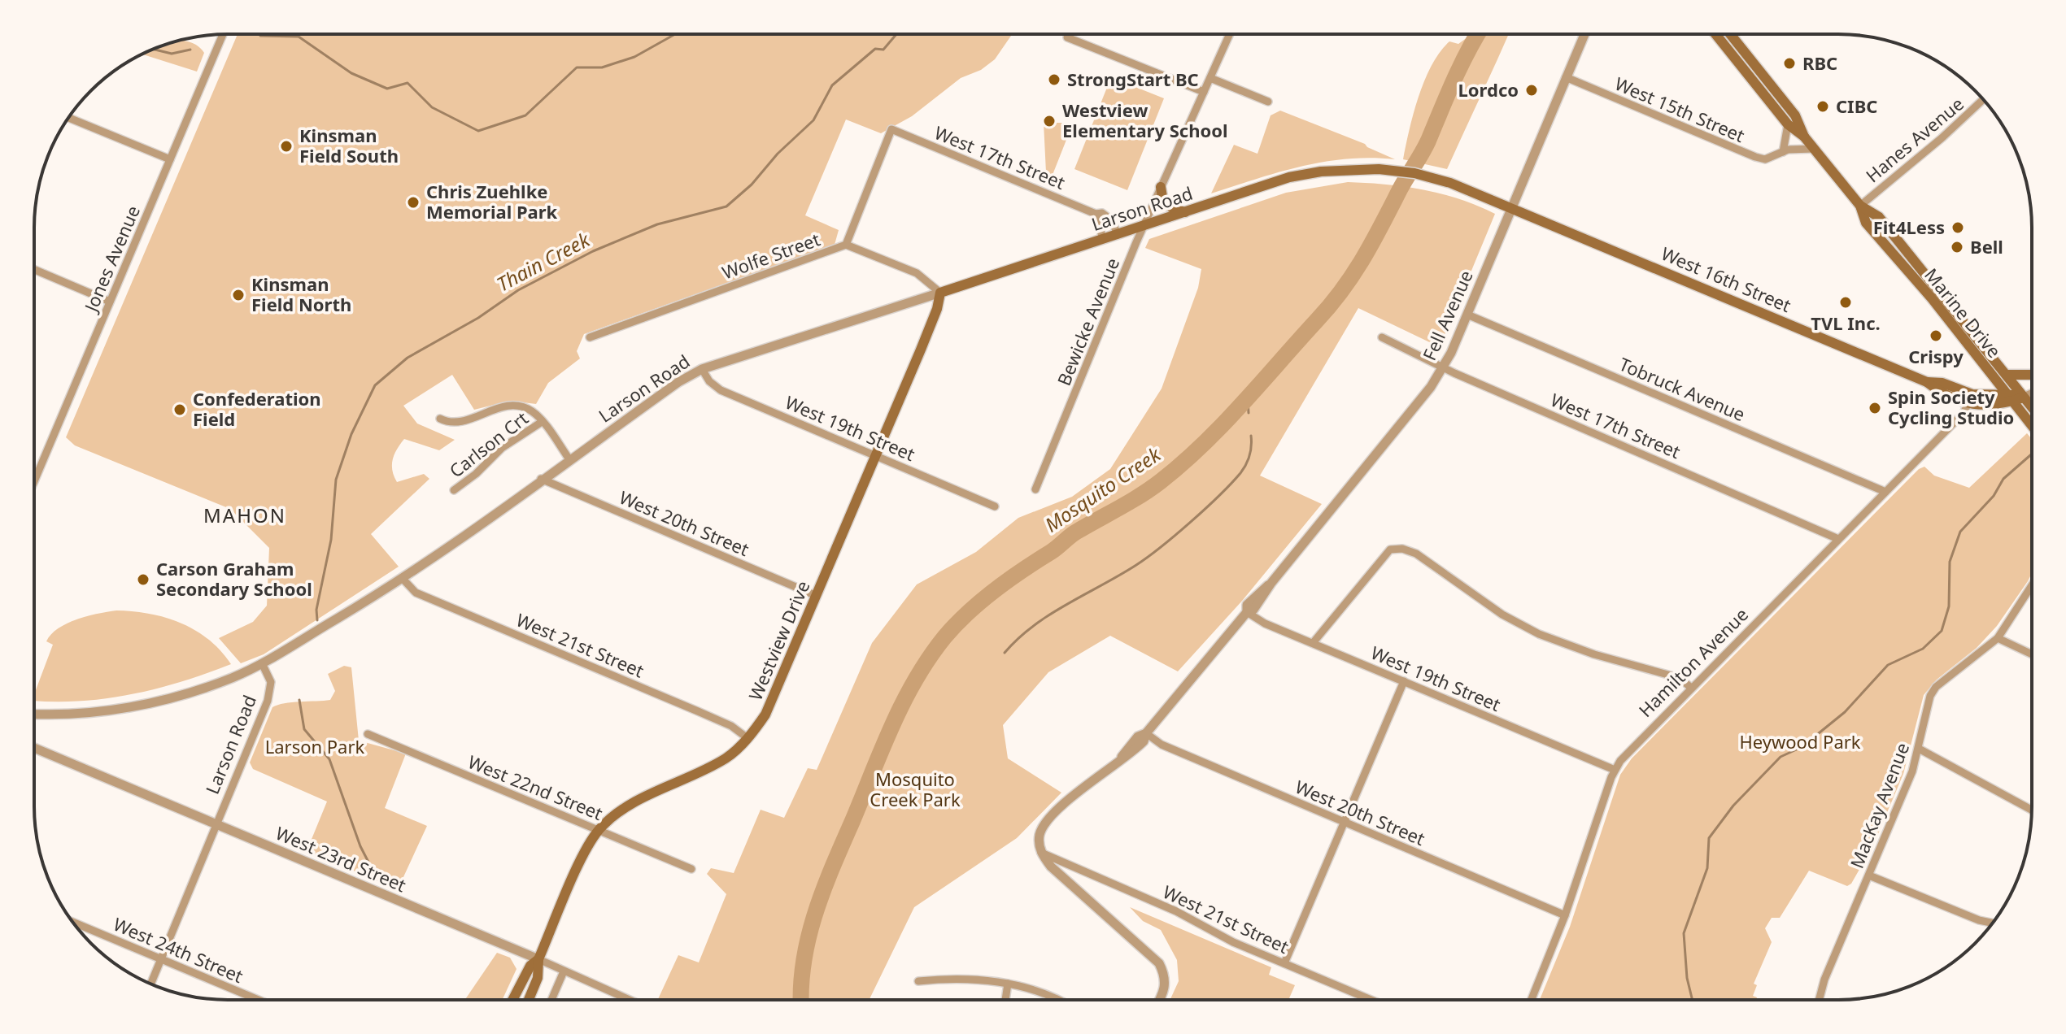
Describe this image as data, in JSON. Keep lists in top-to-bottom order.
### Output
{
  "streets": {
    "main road": [
      "Larson Road",
      "West 16th Street",
      "Marine Drive",
      "Westview Drive"
    ],
    "street": [
      "West 15th Street",
      "Hanes Avenue",
      "West 17th Street",
      "Wolfe Street",
      "Jones Avenue",
      "Fell Avenue",
      "Bewicke Avenue",
      "Tobruck Avenue",
      "West 19th Street",
      "Carlson Crt",
      "West 20th Street",
      "West 21st Street",
      "Hamilton Avenue",
      "West 22nd Street",
      "MacKay Avenue",
      "West 23rd Street",
      "West 24th Street"
    ]
  },
  "crossings": [
    ["West 15th Street", "Marine Drive"],
    ["West 15th Street", "Fell Avenue"],
    ["Hanes Avenue", "Marine Drive"],
    ["West 17th Street", "Larson Road"],
    ["West 17th Street", "Wolfe Street"],
    ["West 17th Street", "Fell Avenue"],
    ["West 17th Street", "Hamilton Avenue"],
    ["Larson Road", "West 16th Street"],
    ["Larson Road", "Fell Avenue"],
    ["Larson Road", "Bewicke Avenue"],
    ["Larson Road", "West 19th Street"],
    ["Larson Road", "West 20th Street"],
    ["Larson Road", "Westview Drive"],
    ["Larson Road", "West 21st Street"],
    ["Larson Road", "West 23rd Street"],
    ["Larson Road", "West 24th Street"],
    ["West 16th Street", "Marine Drive"],
    ["West 16th Street", "Fell Avenue"],
    ["West 16th Street", "Hamilton Avenue"],
    ["Fell Avenue", "Tobruck Avenue"],
    ["Fell Avenue", "West 19th Street"],
    ["Fell Avenue", "West 20th Street"],
    ["Fell Avenue", "West 21st Street"],
    ["Tobruck Avenue", "Hamilton Avenue"],
    ["West 19th Street", "Westview Drive"],
    ["West 19th Street", "Hamilton Avenue"],
    ["West 20th Street", "Westview Drive"],
    ["West 20th Street", "Hamilton Avenue"],
    ["Westview Drive", "West 21st Street"],
    ["Westview Drive", "West 22nd Street"],
    ["Westview Drive", "West 23rd Street"]
  ],
  "districts": ["MAHON"],
  "water": ["Thain Creek", "Mosquito Creek"],
  "parks": ["Heywood Park", "Larson Park", "Mosquito Creek Park"],
  "places": [
    "RBC",
    "StrongStart BC",
    "Lordco",
    "CIBC",
    "Westview Elementary School",
    "Kinsman Field South",
    "Chris Zuehlke Memorial Park",
    "Fit4Less",
    "Bell",
    "Kinsman Field North",
    "TVL Inc.",
    "Crispy",
    "Spin Society Cycling Studio",
    "Confederation Field",
    "Carson Graham Secondary School"
  ]
}
